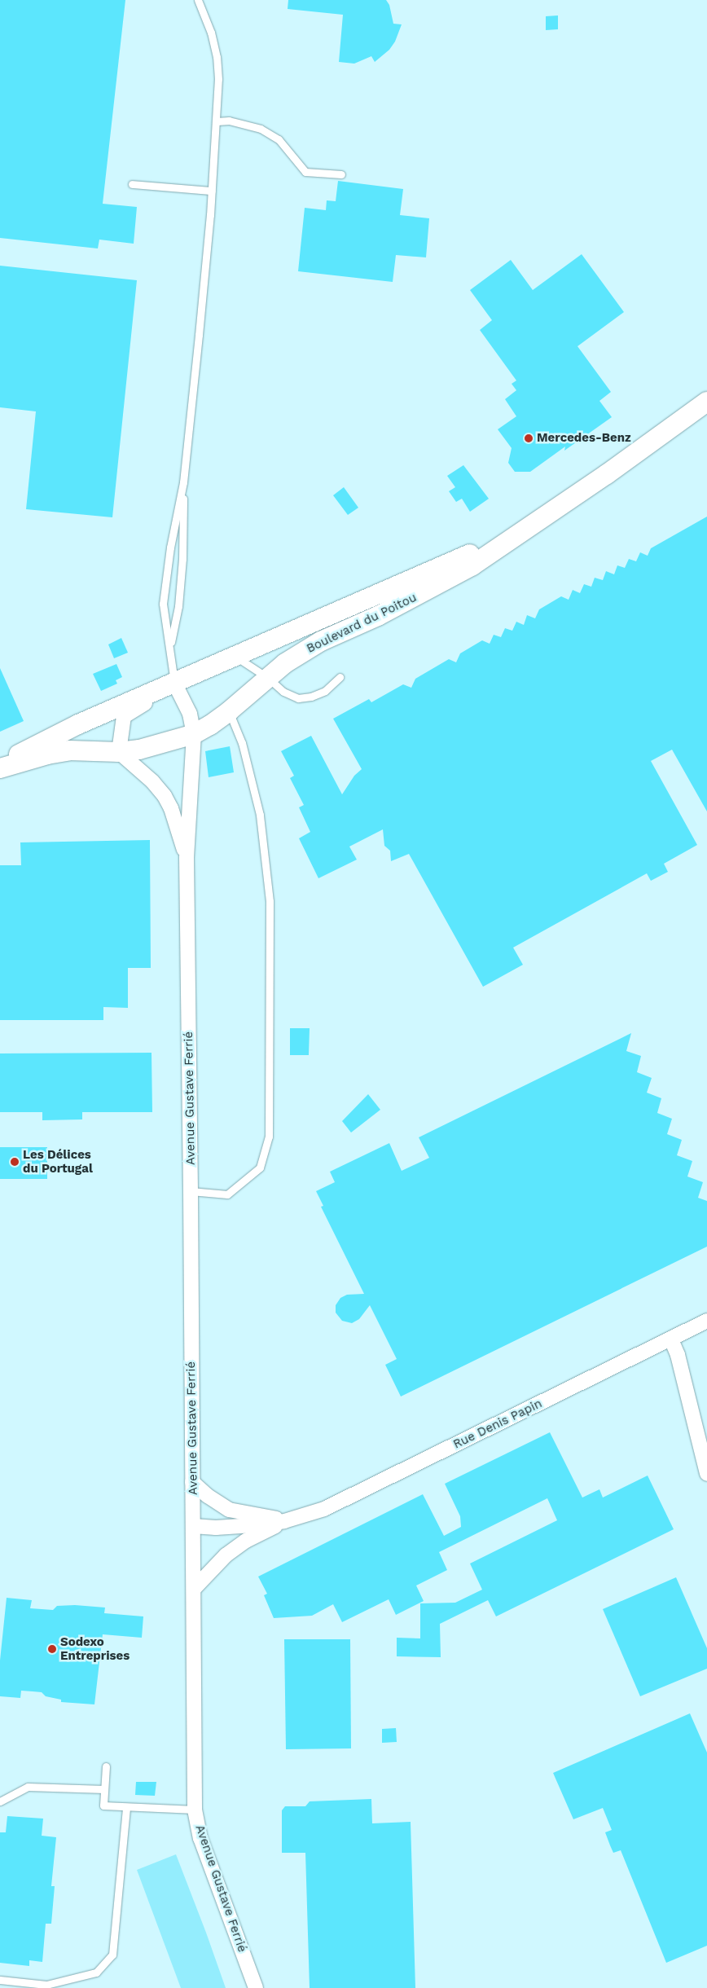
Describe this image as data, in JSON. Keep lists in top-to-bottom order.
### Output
{
  "streets": {
    "main road": ["Boulevard du Poitou"],
    "street": ["Avenue Gustave Ferrié", "Rue Denis Papin"]
  },
  "crossings": [
    ["Boulevard du Poitou", "Avenue Gustave Ferrié"],
    ["Avenue Gustave Ferrié", "Rue Denis Papin"]
  ],
  "places": ["Mercedes-Benz", "Les Délices du Portugal", "Sodexo Entreprises"]
}
